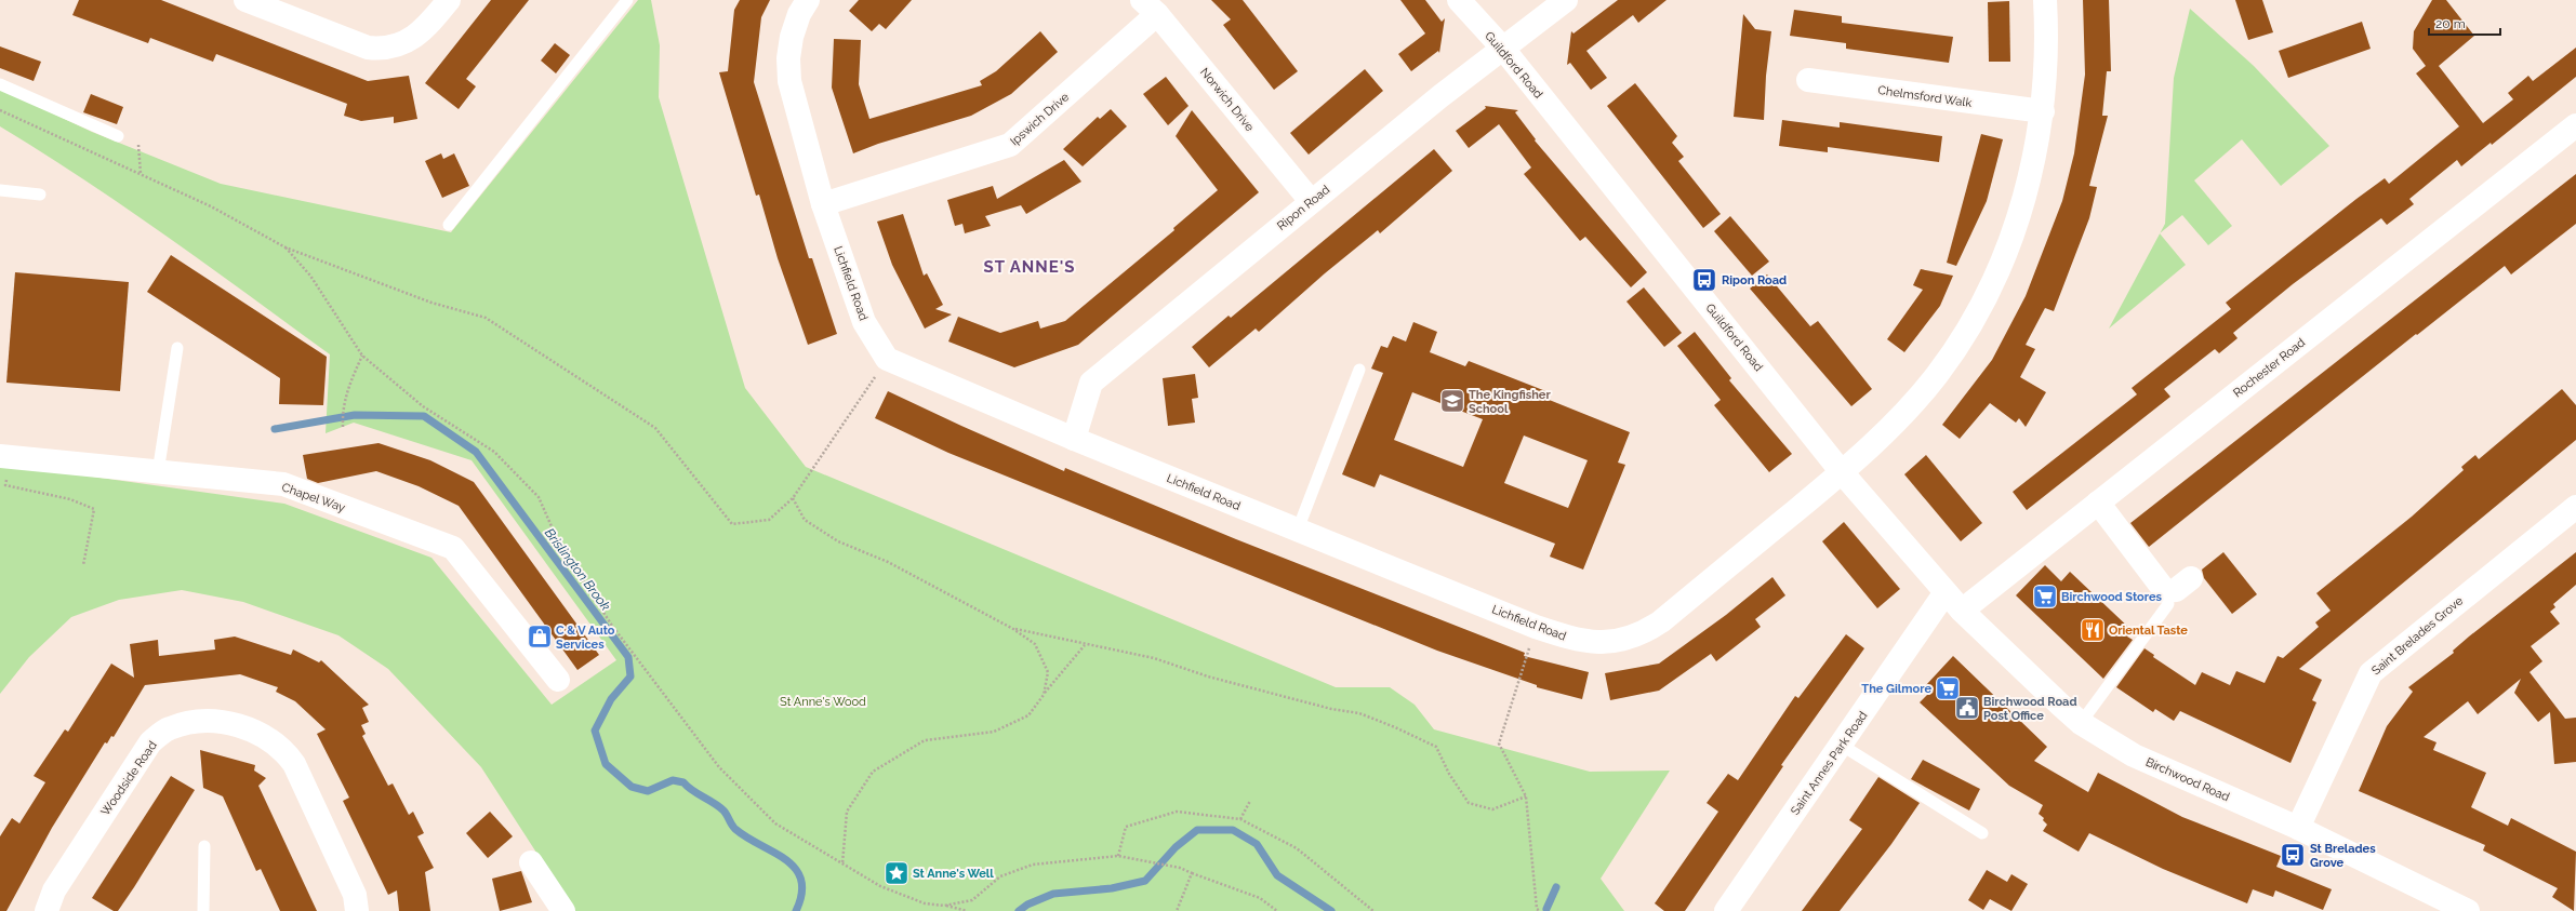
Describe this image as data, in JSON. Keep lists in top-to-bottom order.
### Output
{
  "streets": {
    "street": [
      "Guildford Road",
      "Chelmsford Walk",
      "Norwich Drive",
      "Ipswich Drive",
      "Ripon Road",
      "Lichfield Road",
      "Rochester Road",
      "Chapel Way",
      "Saint Brelades Grove",
      "Saint Annes Park Road",
      "Woodside Road",
      "Birchwood Road"
    ]
  },
  "crossings": [
    ["Guildford Road", "Ripon Road"],
    ["Guildford Road", "Lichfield Road"],
    ["Guildford Road", "Saint Annes Park Road"],
    ["Guildford Road", "Birchwood Road"],
    ["Chelmsford Walk", "Lichfield Road"],
    ["Norwich Drive", "Ipswich Drive"],
    ["Norwich Drive", "Ripon Road"],
    ["Ipswich Drive", "Lichfield Road"],
    ["Ripon Road", "Lichfield Road"],
    ["Rochester Road", "Birchwood Road"],
    ["Saint Brelades Grove", "Birchwood Road"],
    ["Saint Annes Park Road", "Birchwood Road"]
  ],
  "districts": ["ST ANNE'S"],
  "water": ["Brislington Brook"],
  "parks": ["St Anne's Wood"],
  "places": {
    "bus stop": ["Ripon Road", "St Brelades Grove"],
    "school or university": ["The Kingfisher School"],
    "supermarket": ["Birchwood Stores", "The Gilmore"],
    "restaurant": ["Oriental Taste"],
    "shop": ["C & V Auto Services"],
    "public building": ["Birchwood Road Post Office"],
    "place": ["St Anne's Well"]
  },
  "scale_bar": "20 m"
}
